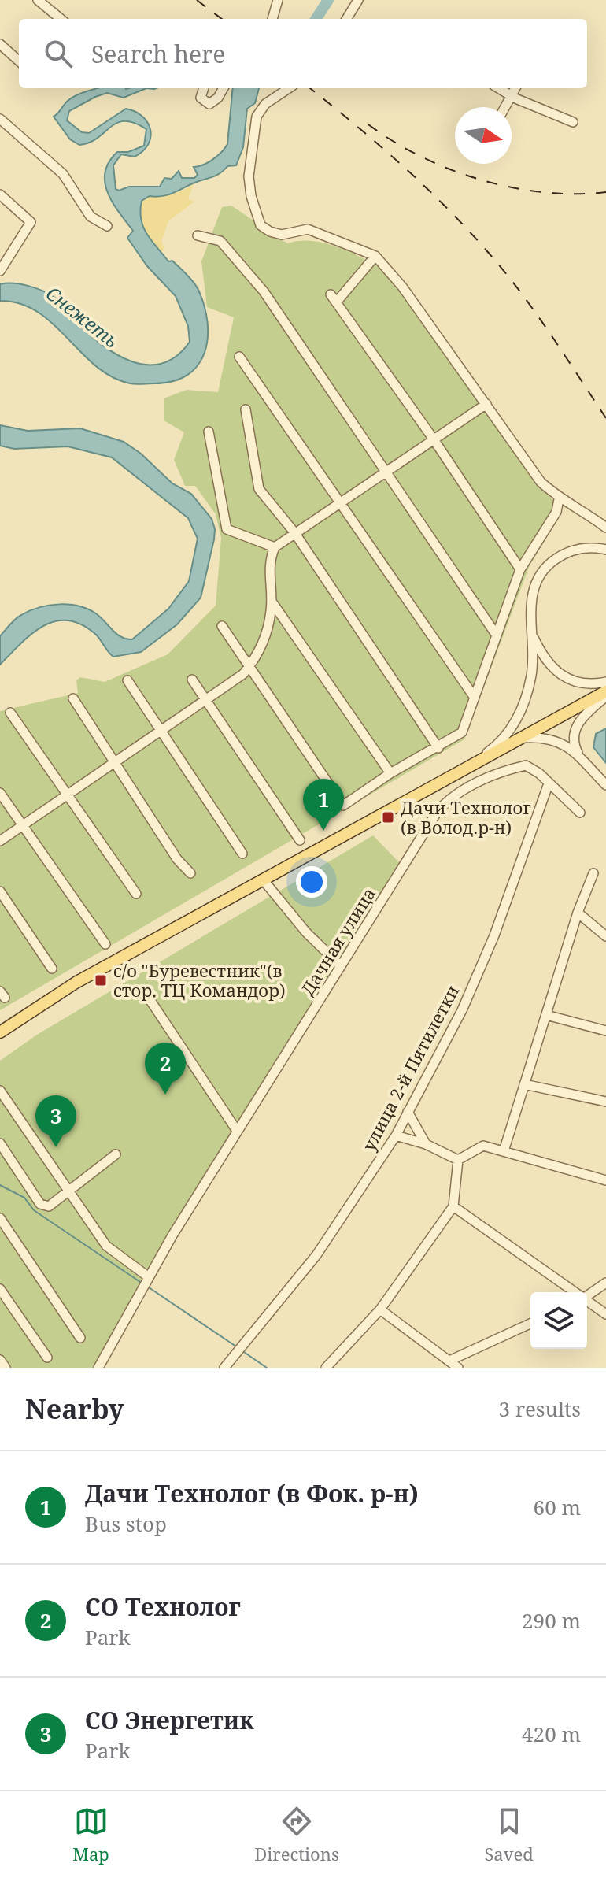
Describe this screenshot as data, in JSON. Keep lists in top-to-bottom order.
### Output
{
  "streets": {
    "street": ["Дачная улица", "улица 2-й Пятилетки"]
  },
  "crossings": [
    ["Дачная улица", "улица 2-й Пятилетки"]
  ],
  "water": ["Снежеть"],
  "places": {
    "transit": ["Дачи Технолог (в Волод.р-н)", "с/о \"Буревестник\"(в стор. ТЦ Командор)"]
  },
  "north": "right",
  "page": {
    "search": "Search here",
    "pins": ["1", "2", "3"],
    "heading": ["Nearby", "3 results"],
    "list": [
      {
        "mark": "1",
        "name": "Дачи Технолог (в Фок. р-н)",
        "note": "Bus stop",
        "value": "60 m"
      },
      {
        "mark": "2",
        "name": "СО Технолог",
        "note": "Park",
        "value": "290 m"
      },
      {
        "mark": "3",
        "name": "СО Энергетик",
        "note": "Park",
        "value": "420 m"
      }
    ],
    "nav": ["Map", "Directions", "Saved"]
  }
}
